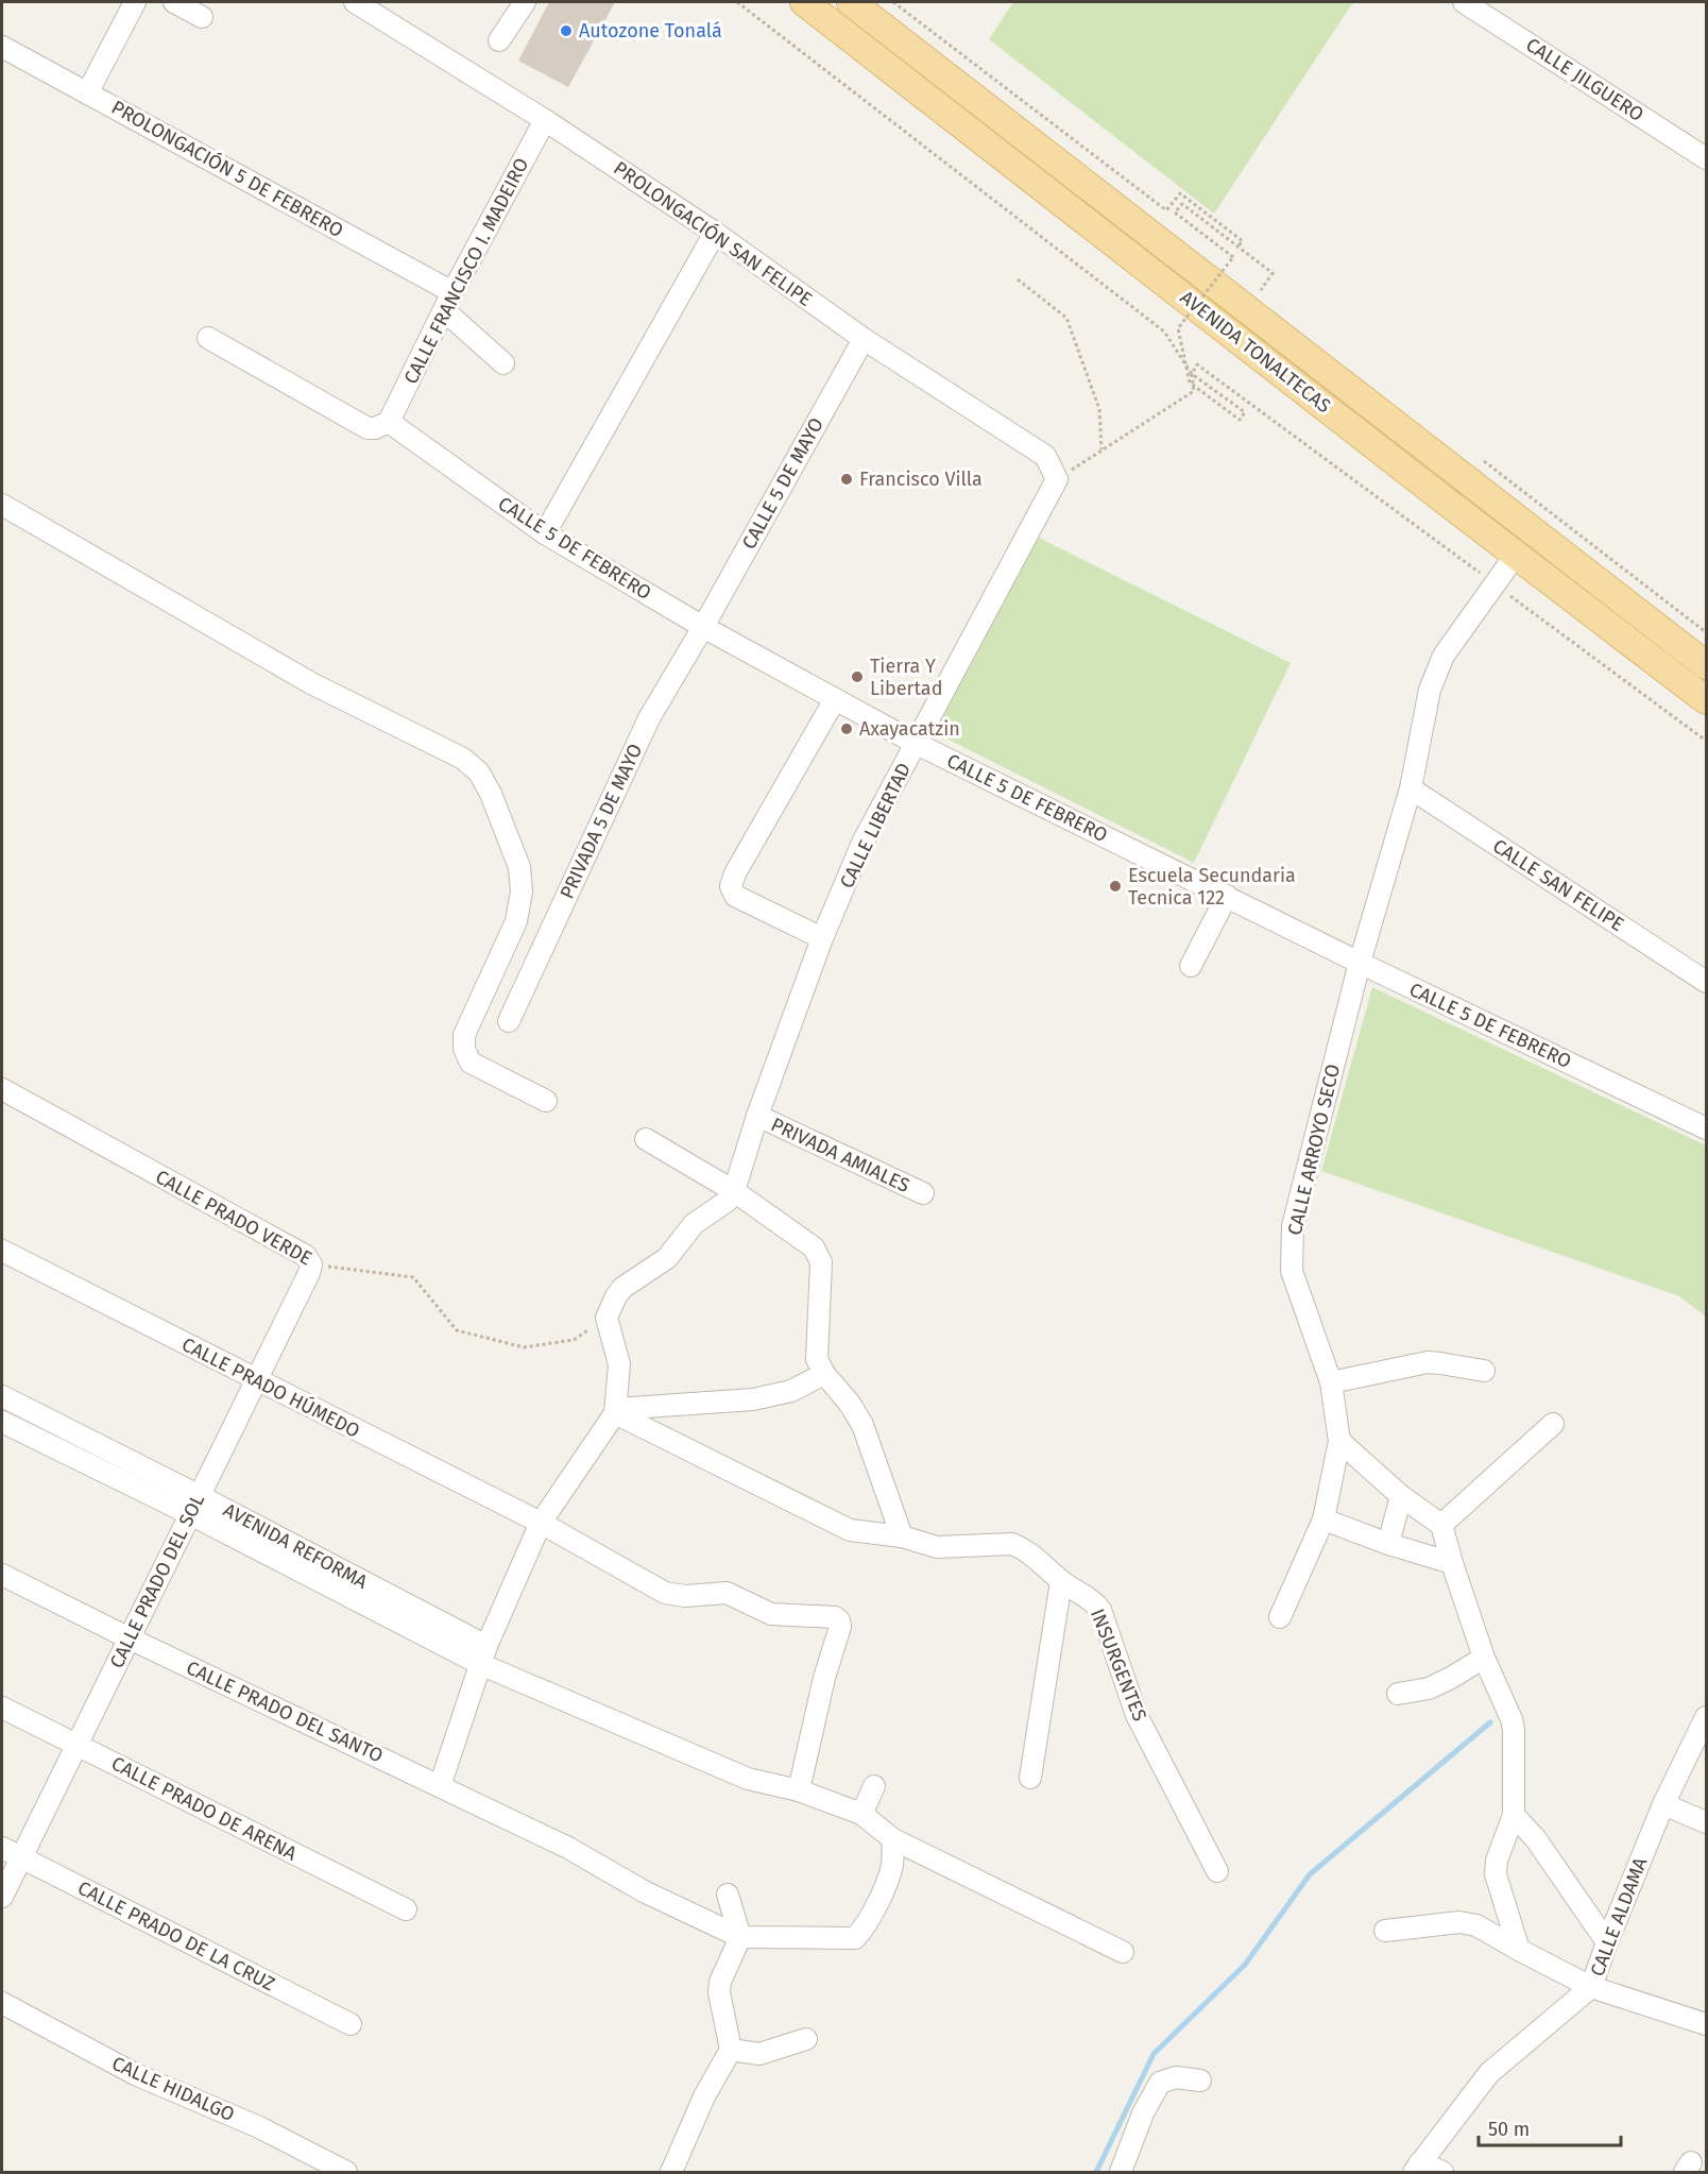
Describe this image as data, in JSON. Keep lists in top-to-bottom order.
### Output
{
  "streets": {
    "main road": ["AVENIDA TONALTECAS"],
    "street": [
      "CALLE JILGUERO",
      "PROLONGACIÓN 5 DE FEBRERO",
      "PROLONGACIÓN SAN FELIPE",
      "CALLE FRANCISCO I. MADEIRO",
      "CALLE 5 DE MAYO",
      "CALLE 5 DE FEBRERO",
      "PRIVADA 5 DE MAYO",
      "CALLE LIBERTAD",
      "CALLE SAN FELIPE",
      "CALLE ARROYO SECO",
      "PRIVADA AMIALES",
      "CALLE PRADO VERDE",
      "CALLE PRADO HÚMEDO",
      "AVENIDA REFORMA",
      "CALLE PRADO DEL SOL",
      "INSURGENTES",
      "CALLE PRADO DEL SANTO",
      "CALLE PRADO DE ARENA",
      "CALLE ALDAMA",
      "CALLE PRADO DE LA CRUZ",
      "CALLE HIDALGO"
    ]
  },
  "crossings": [
    ["PROLONGACIÓN 5 DE FEBRERO", "CALLE FRANCISCO I. MADEIRO"],
    ["PROLONGACIÓN SAN FELIPE", "CALLE FRANCISCO I. MADEIRO"],
    ["PROLONGACIÓN SAN FELIPE", "CALLE 5 DE MAYO"],
    ["PROLONGACIÓN SAN FELIPE", "CALLE LIBERTAD"],
    ["CALLE FRANCISCO I. MADEIRO", "CALLE 5 DE FEBRERO"],
    ["AVENIDA TONALTECAS", "CALLE ARROYO SECO"],
    ["CALLE 5 DE MAYO", "CALLE 5 DE FEBRERO"],
    ["CALLE 5 DE MAYO", "PRIVADA 5 DE MAYO"],
    ["CALLE 5 DE FEBRERO", "PRIVADA 5 DE MAYO"],
    ["CALLE 5 DE FEBRERO", "CALLE LIBERTAD"],
    ["CALLE 5 DE FEBRERO", "CALLE ARROYO SECO"],
    ["CALLE LIBERTAD", "PRIVADA AMIALES"],
    ["CALLE SAN FELIPE", "CALLE ARROYO SECO"],
    ["CALLE PRADO VERDE", "CALLE PRADO DEL SOL"],
    ["CALLE PRADO HÚMEDO", "AVENIDA REFORMA"],
    ["CALLE PRADO HÚMEDO", "CALLE PRADO DEL SOL"],
    ["AVENIDA REFORMA", "CALLE PRADO DEL SOL"],
    ["CALLE PRADO DEL SOL", "CALLE PRADO DEL SANTO"],
    ["CALLE PRADO DEL SOL", "CALLE PRADO DE ARENA"],
    ["CALLE PRADO DEL SOL", "CALLE PRADO DE LA CRUZ"]
  ],
  "places": [
    "Autozone Tonalá",
    "Francisco Villa",
    "Tierra Y Libertad",
    "Axayacatzin",
    "Escuela Secundaria Tecnica 122"
  ],
  "scale_bar": "50 m"
}
